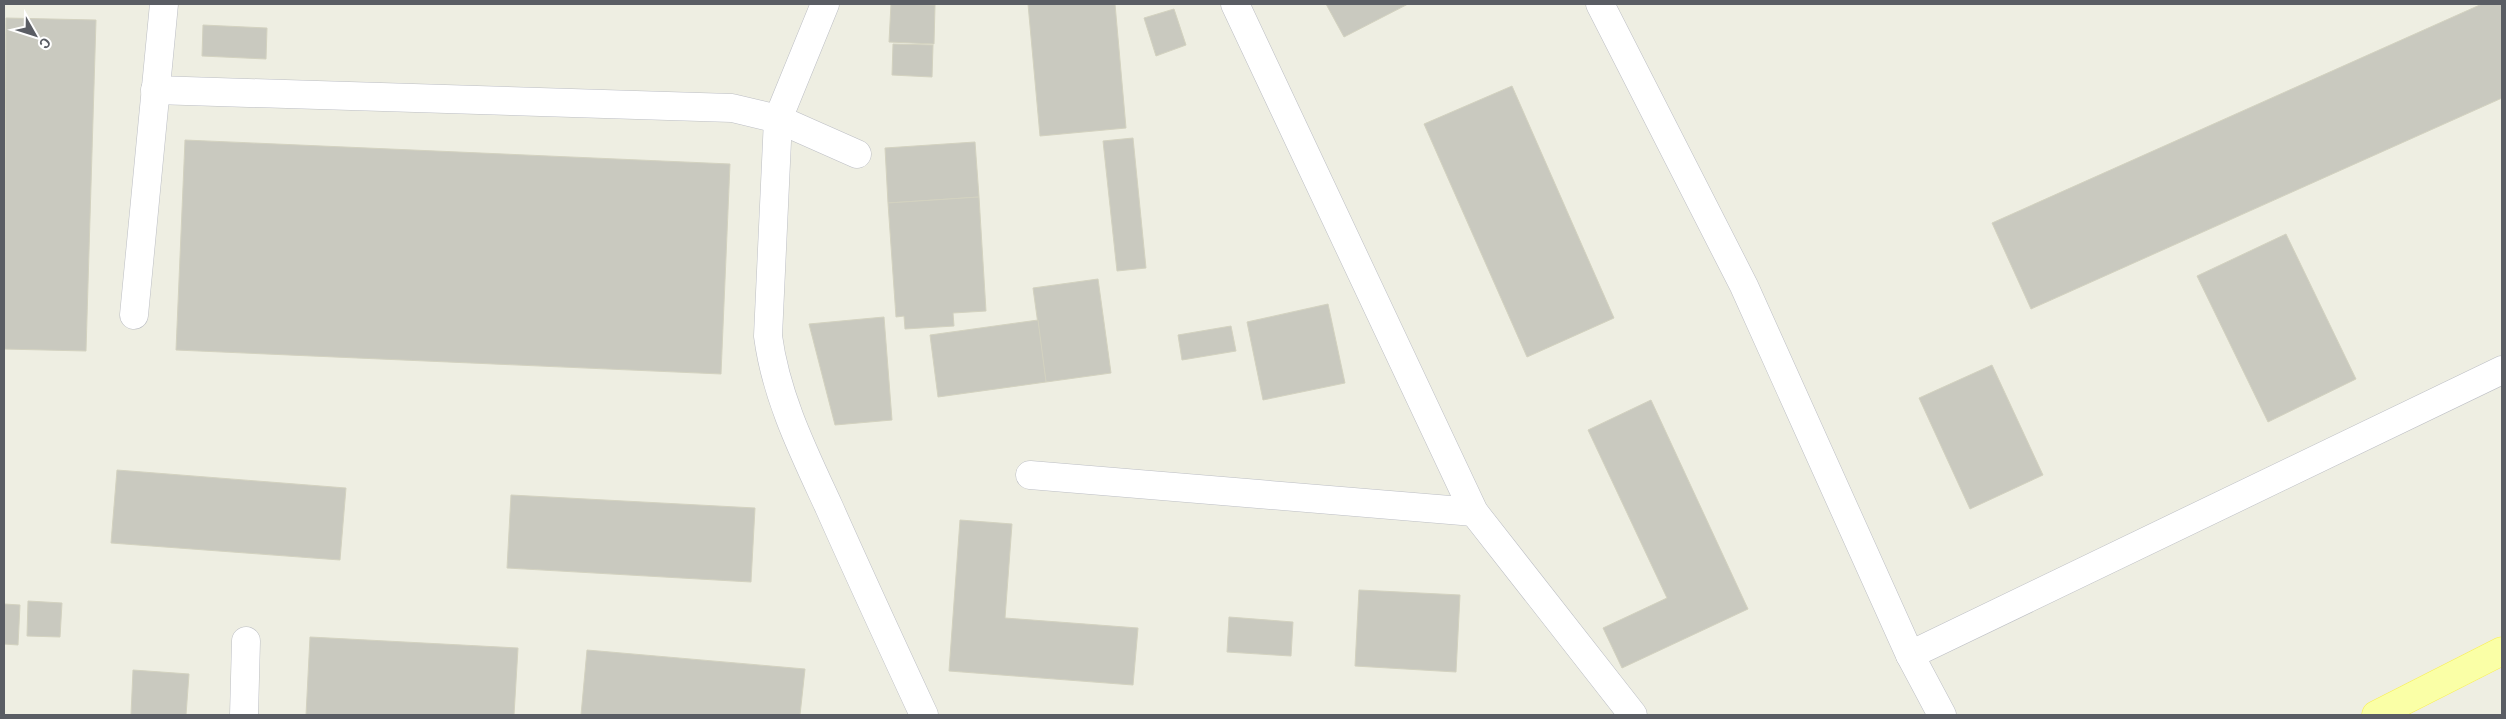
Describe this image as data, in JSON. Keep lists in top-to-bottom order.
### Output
{
  "north": "bottom right"
}
